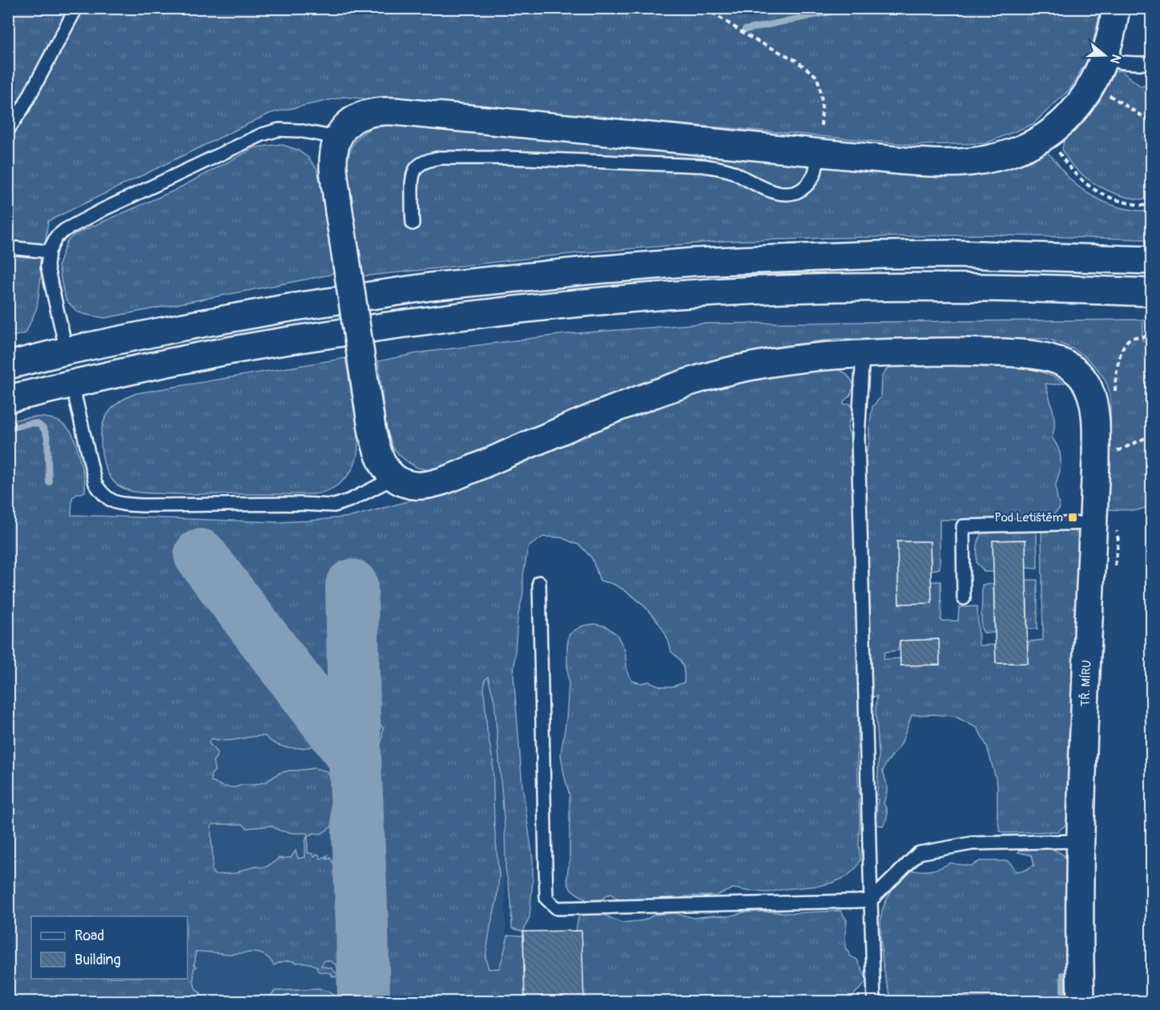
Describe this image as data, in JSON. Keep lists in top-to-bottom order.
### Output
{
  "streets": {
    "main road": ["TŘ. MÍRU"]
  },
  "places": {
    "transit": ["Pod Letištěm"]
  },
  "legend": ["Road", "Building"],
  "north": "right"
}
